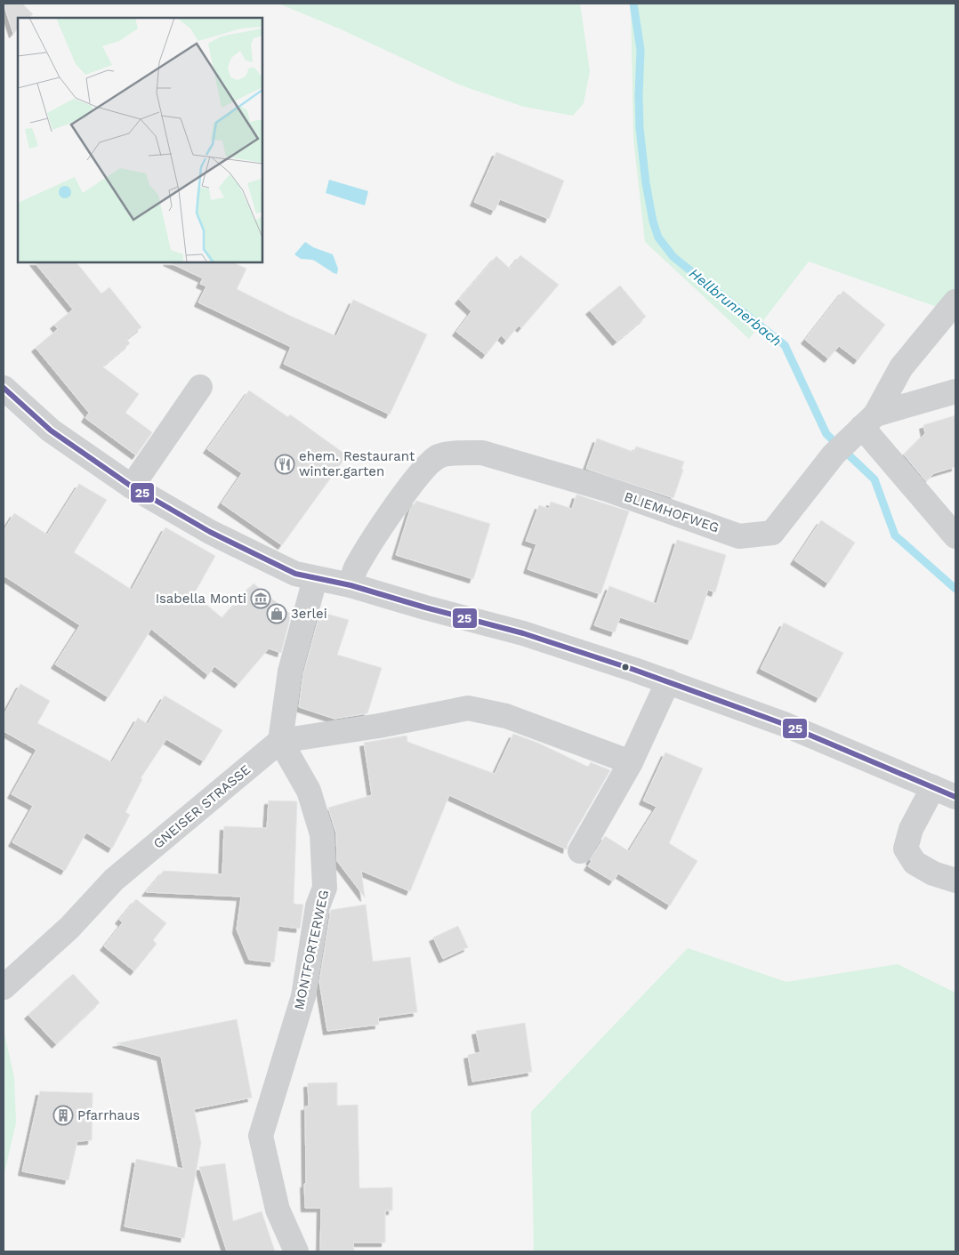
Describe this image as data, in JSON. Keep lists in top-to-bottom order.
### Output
{
  "streets": {
    "street": ["BLIEMHOFWEG", "GNEISER STRASSE", "MONTFORTERWEG"]
  },
  "crossings": [
    ["GNEISER STRASSE", "MONTFORTERWEG"]
  ],
  "water": ["Hellbrunnerbach"],
  "places": {
    "restaurant": ["ehem. Restaurant winter.garten"],
    "museum": ["Isabella Monti"],
    "shop": ["3erlei"],
    "building": ["Pfarrhaus"]
  },
  "lines": ["transit line 25"]
}
